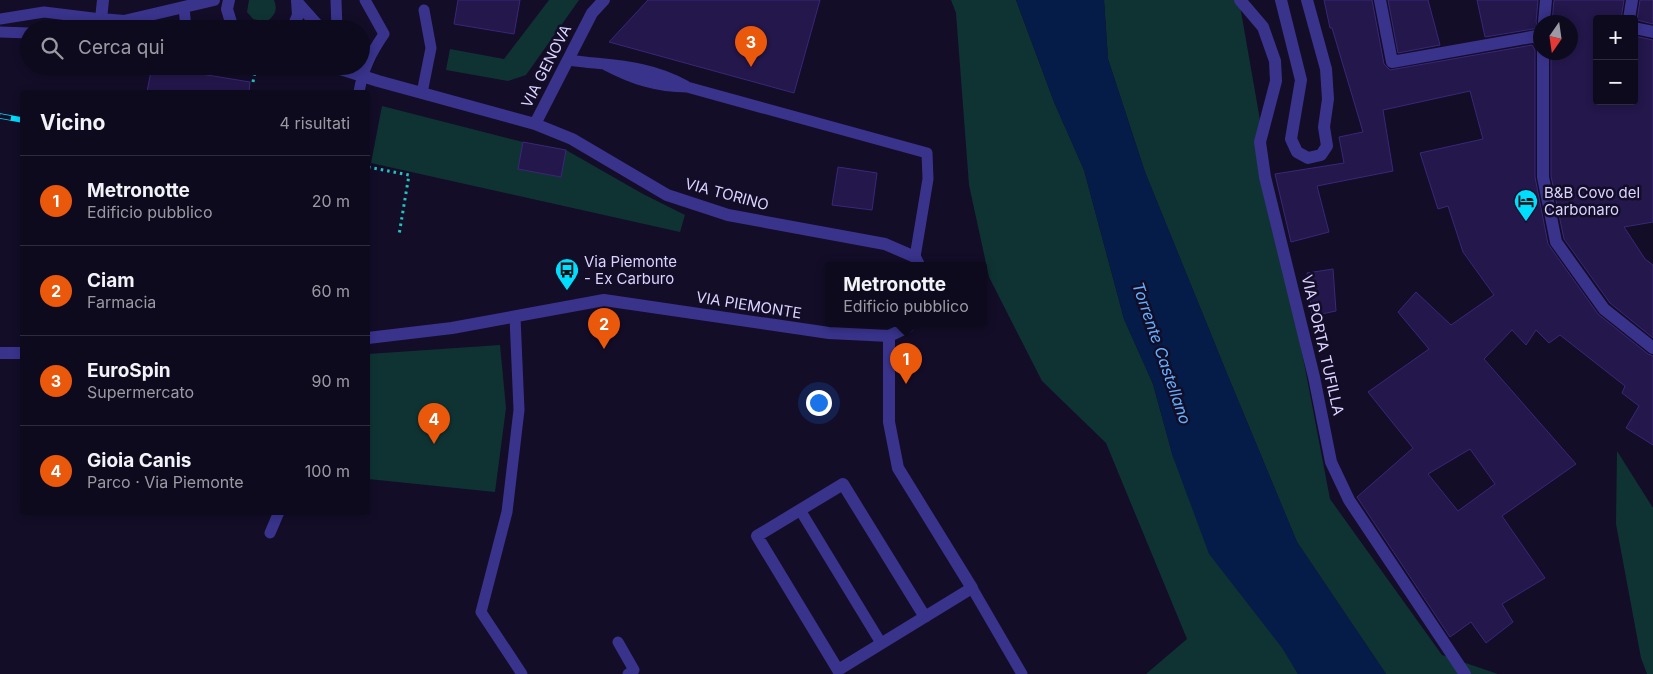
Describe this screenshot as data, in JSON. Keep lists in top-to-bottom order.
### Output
{
  "streets": {
    "street": [
      "VIA GENOVA",
      "VIA TORINO",
      "VIA PIEMONTE",
      "VIA PORTA TUFILLA"
    ]
  },
  "crossings": [
    ["VIA GENOVA", "VIA TORINO"]
  ],
  "water": ["Torrente Castellano"],
  "places": {
    "hotel": ["B&B Covo del Carbonaro"],
    "bus stop": ["Via Piemonte - Ex Carburo"]
  },
  "north": "bottom",
  "page": {
    "map_buttons": ["+", "−"],
    "search": "Cerca qui",
    "pins": [
      "3",
      "2",
      "1",
      "4"
    ],
    "heading": ["Vicino", "4 risultati"],
    "list": [
      {
        "mark": "1",
        "name": "Metronotte",
        "note": "Edificio pubblico",
        "value": "20 m"
      },
      {
        "mark": "2",
        "name": "Ciam",
        "note": "Farmacia",
        "value": "60 m"
      },
      {
        "mark": "3",
        "name": "EuroSpin",
        "note": "Supermercato",
        "value": "90 m"
      },
      {
        "mark": "4",
        "name": "Gioia Canis",
        "note": "Parco · Via Piemonte",
        "value": "100 m"
      }
    ],
    "popup": ["Metronotte", "Edificio pubblico"]
  }
}
